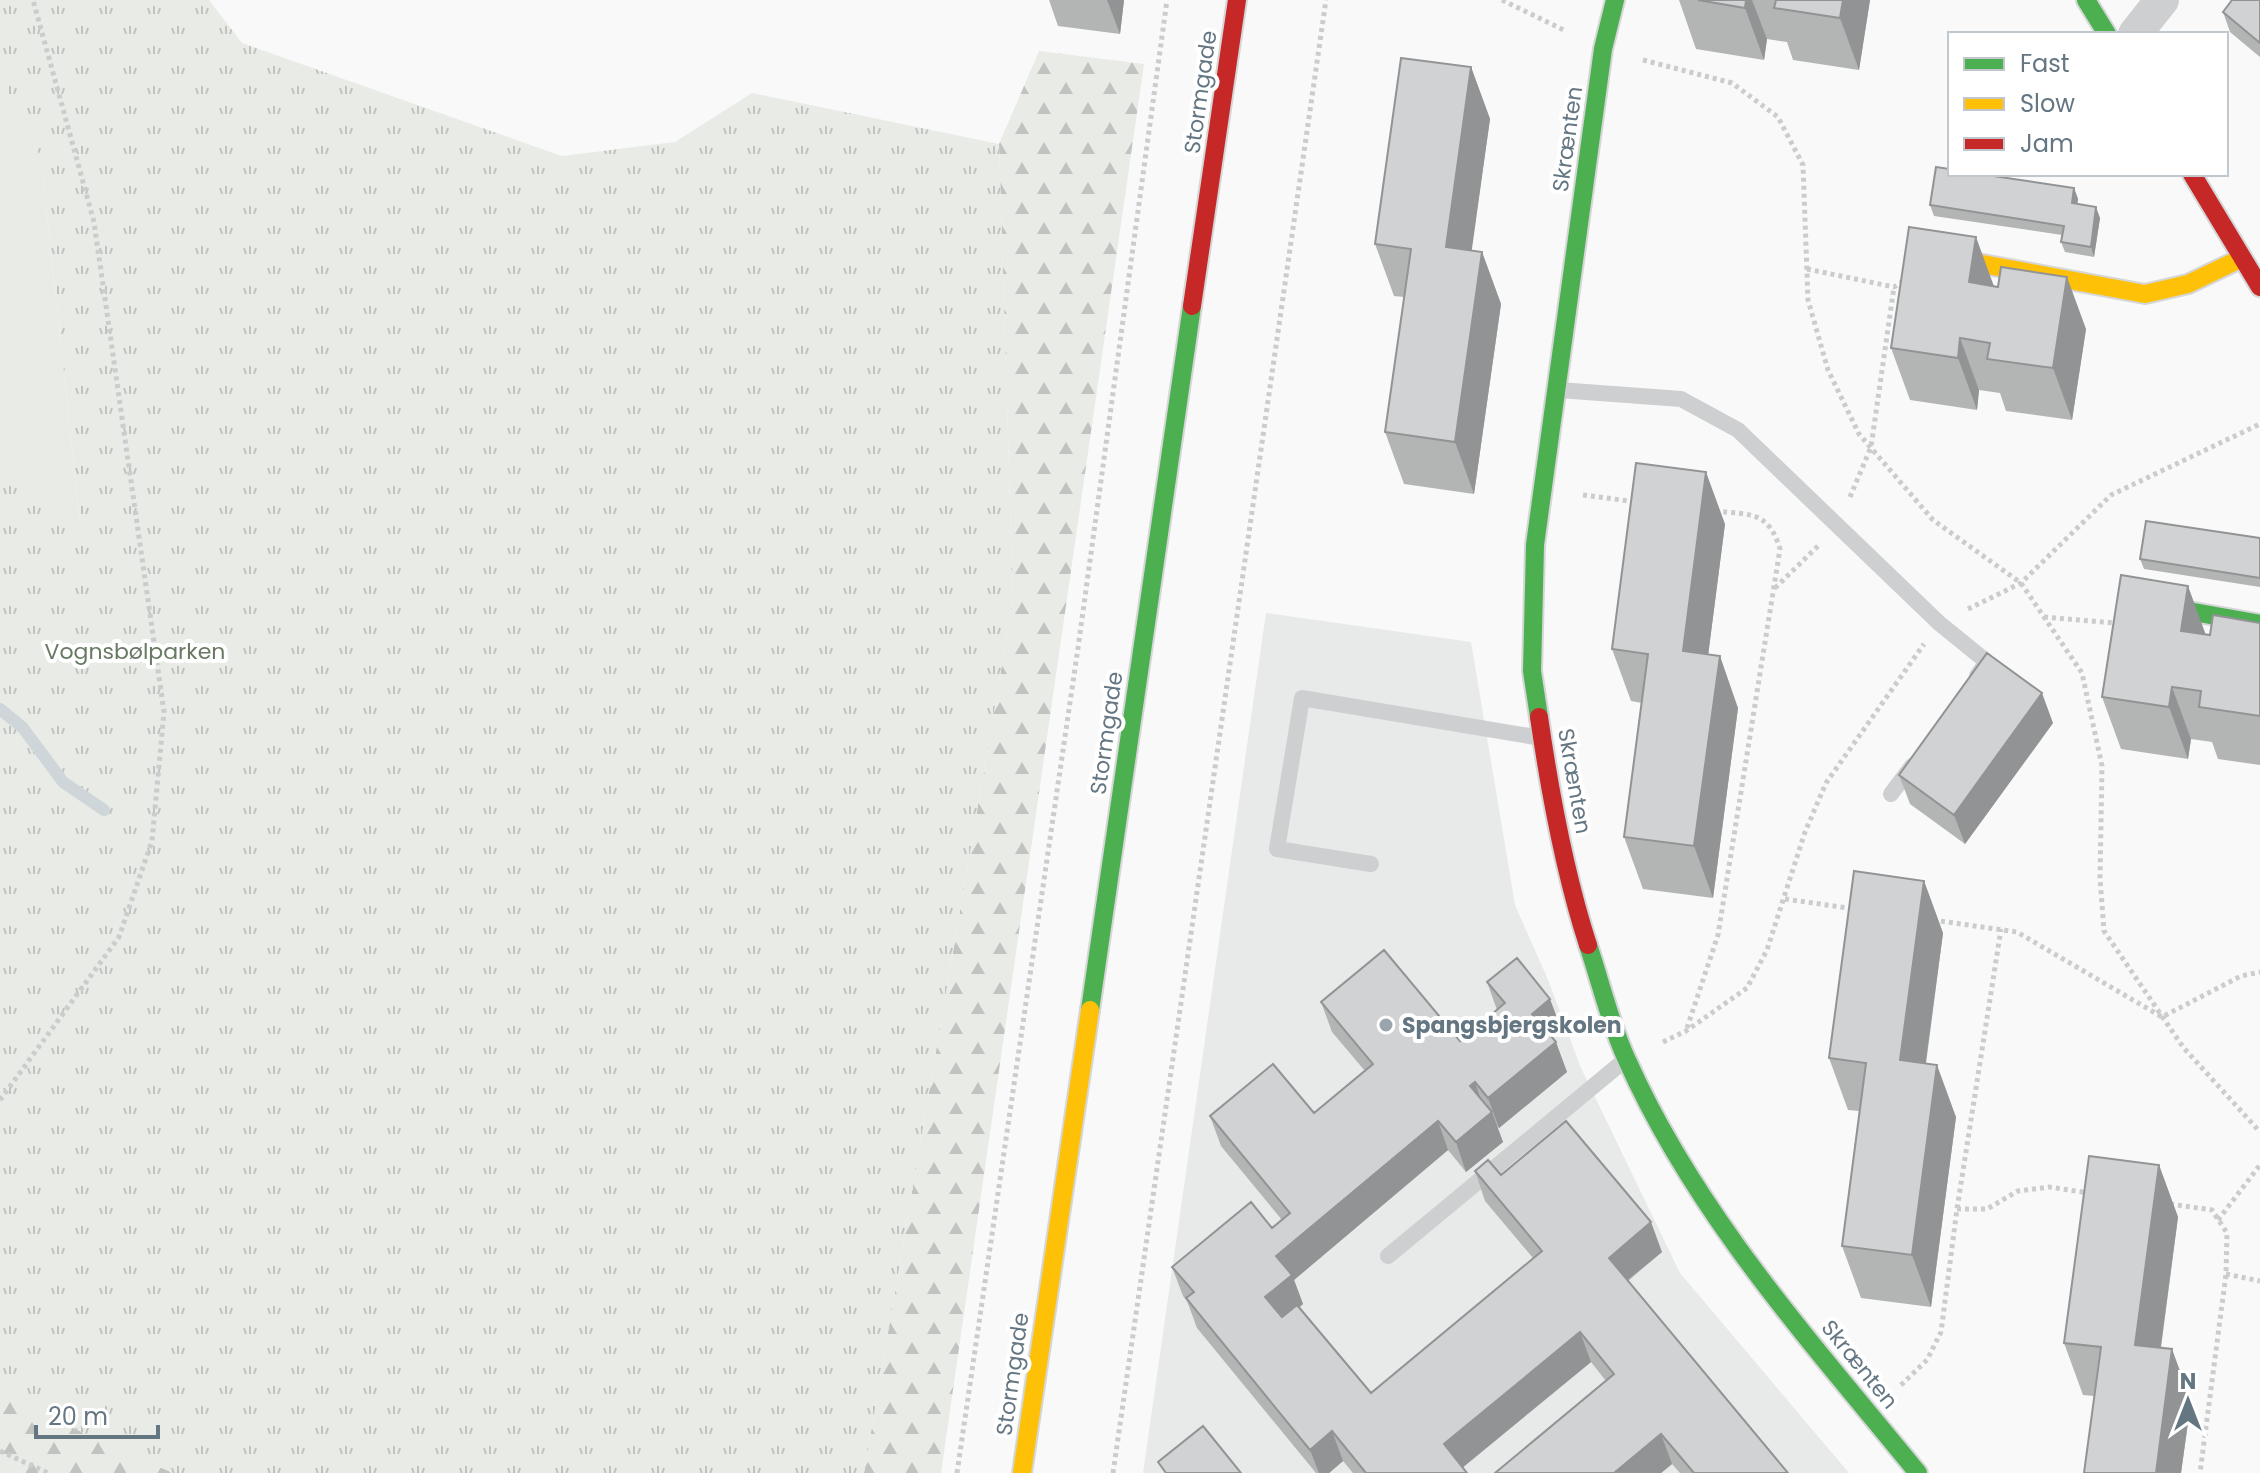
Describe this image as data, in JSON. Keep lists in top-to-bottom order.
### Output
{
  "streets": {
    "street": ["Stormgade", "Skrænten"]
  },
  "parks": ["Vognsbølparken"],
  "places": ["Spangsbjergskolen"],
  "legend": ["Fast", "Slow", "Jam"],
  "scale_bar": "20 m",
  "north": "top"
}
